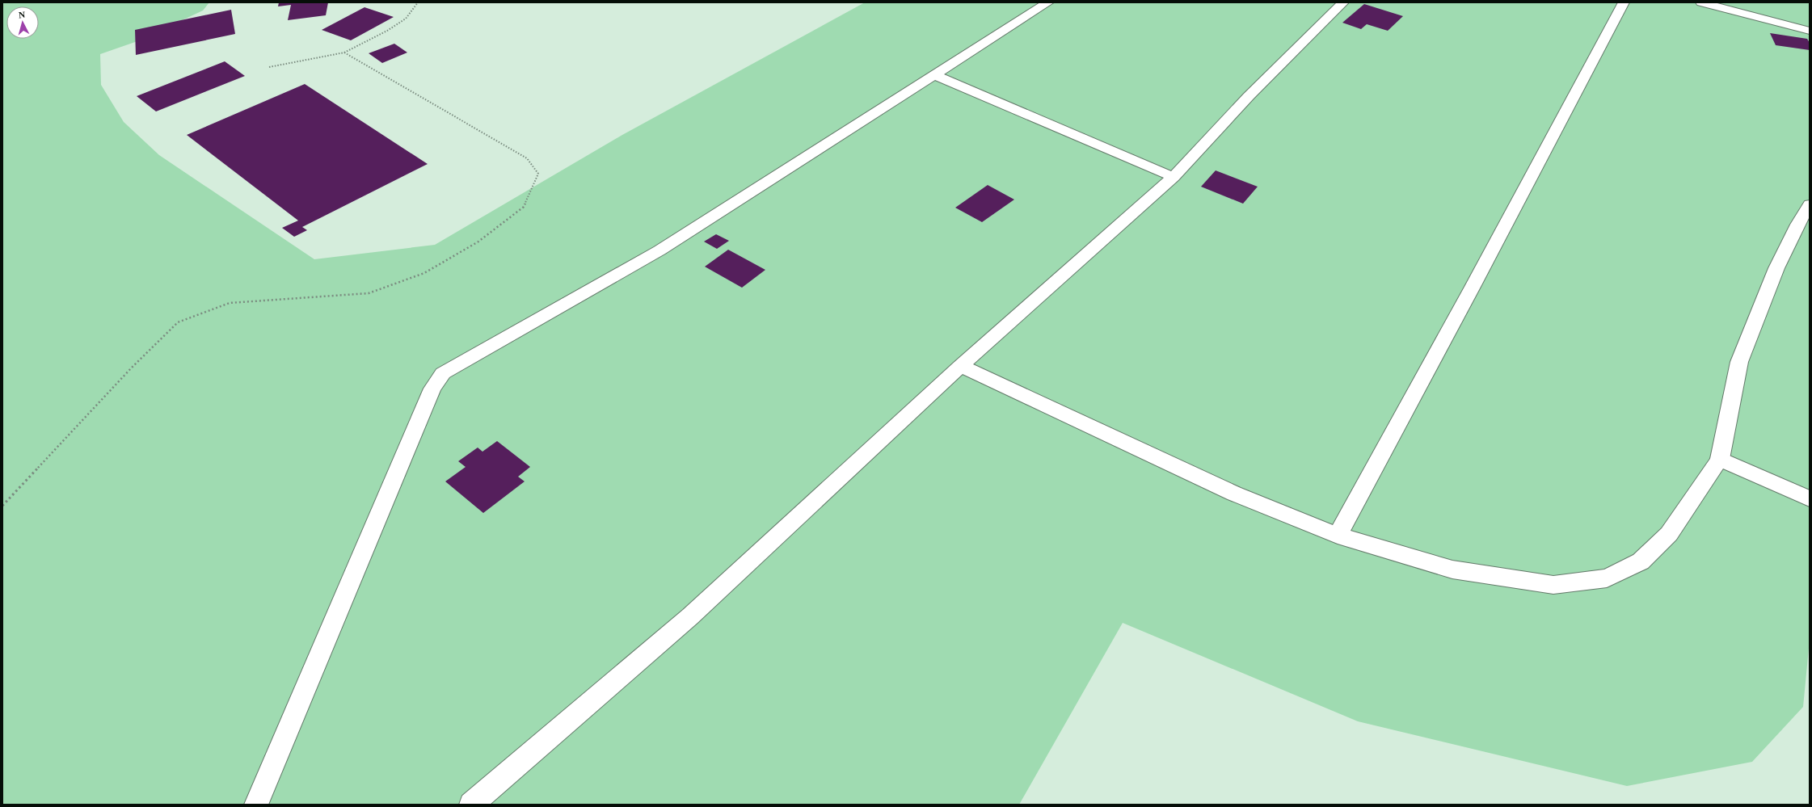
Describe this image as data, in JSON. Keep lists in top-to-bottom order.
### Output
{
  "north": "top"
}
